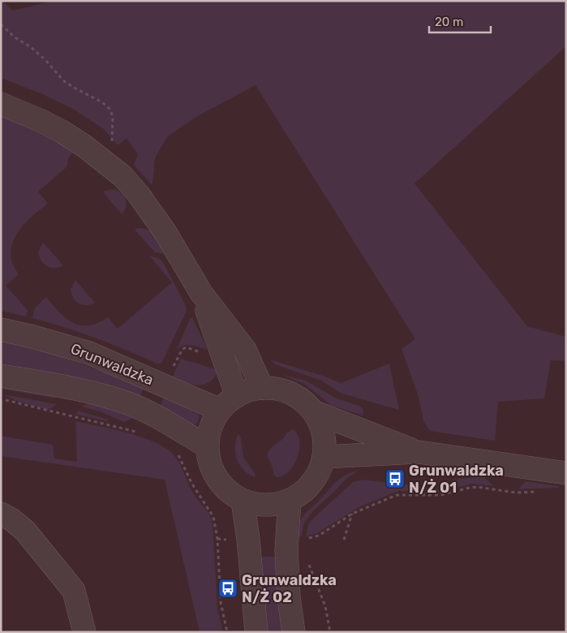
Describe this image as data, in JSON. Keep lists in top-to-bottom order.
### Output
{
  "streets": {
    "street": ["Grunwaldzka"]
  },
  "places": {
    "bus stop": ["Grunwaldzka N/Ż 01", "Grunwaldzka N/Ż 02"]
  },
  "scale_bar": "20 m"
}
